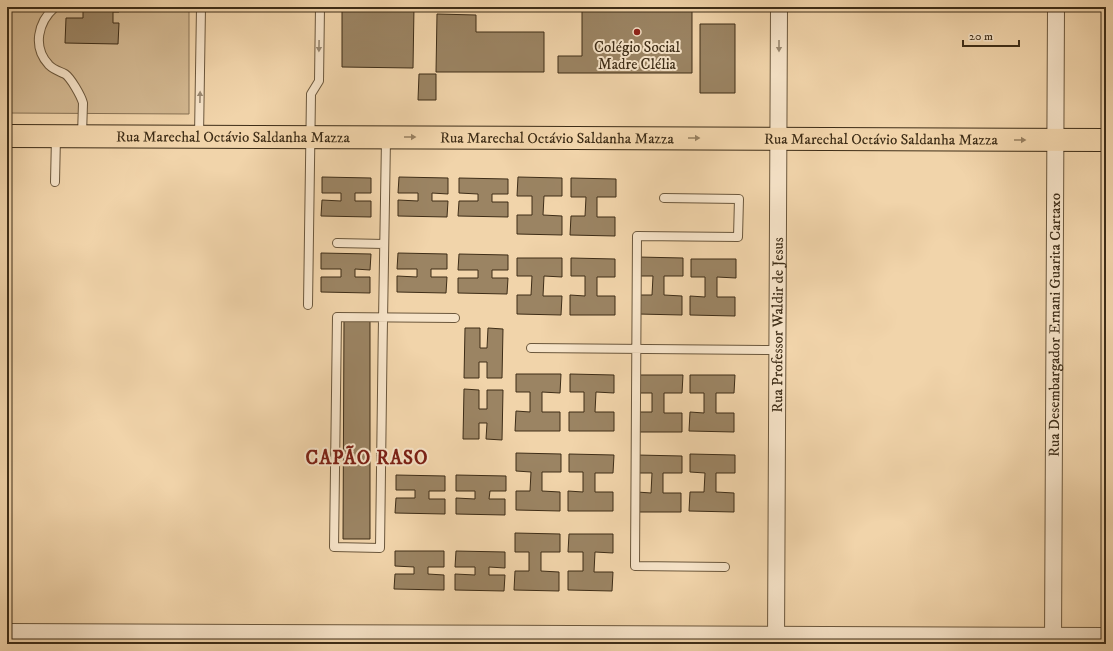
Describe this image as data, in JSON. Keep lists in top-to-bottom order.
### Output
{
  "streets": {
    "main road": ["Rua Marechal Octávio Saldanha Mazza"],
    "street": ["Rua Professor Waldir de Jesus", "Rua Desembargador Ernani Guarita Cartaxo"]
  },
  "crossings": [
    ["Rua Marechal Octávio Saldanha Mazza", "Rua Professor Waldir de Jesus"],
    ["Rua Marechal Octávio Saldanha Mazza", "Rua Desembargador Ernani Guarita Cartaxo"]
  ],
  "one_way": ["Rua Marechal Octávio Saldanha Mazza"],
  "districts": ["CAPÃO RASO"],
  "places": ["Colégio Social Madre Clélia"],
  "scale_bar": "20 m"
}
